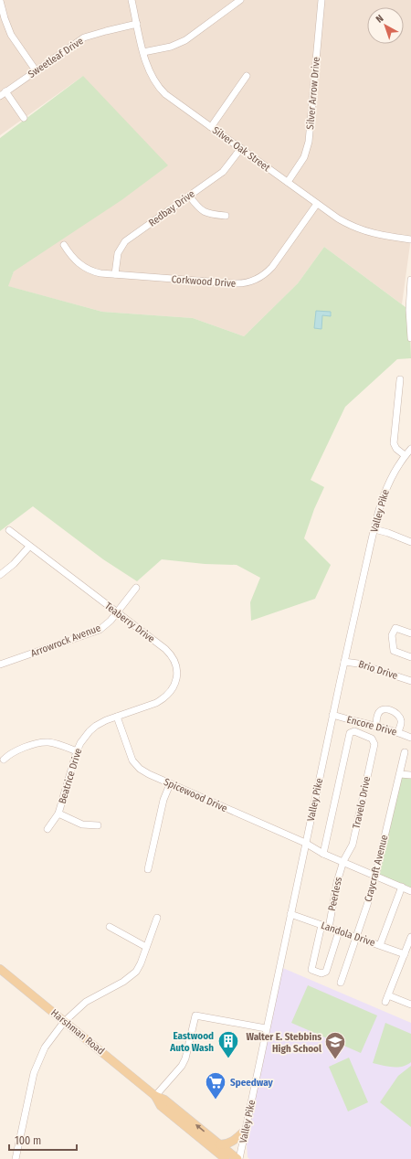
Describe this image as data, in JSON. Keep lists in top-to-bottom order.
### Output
{
  "streets": {
    "main road": ["Harshman Road"],
    "street": [
      "Sweetleaf Drive",
      "Silver Arrow Drive",
      "Silver Oak Street",
      "Redbay Drive",
      "Corkwood Drive",
      "Valley Pike",
      "Teaberry Drive",
      "Arrowrock Avenue",
      "Brio Drive",
      "Encore Drive",
      "Beatrice Drive",
      "Spicewood Drive",
      "Travelo Drive",
      "Craycraft Avenue",
      "Peerless",
      "Landola Drive"
    ]
  },
  "crossings": [
    ["Sweetleaf Drive", "Silver Oak Street"],
    ["Silver Arrow Drive", "Silver Oak Street"],
    ["Silver Oak Street", "Redbay Drive"],
    ["Silver Oak Street", "Corkwood Drive"],
    ["Redbay Drive", "Corkwood Drive"],
    ["Valley Pike", "Brio Drive"],
    ["Valley Pike", "Encore Drive"],
    ["Valley Pike", "Spicewood Drive"],
    ["Valley Pike", "Landola Drive"],
    ["Valley Pike", "Harshman Road"],
    ["Teaberry Drive", "Arrowrock Avenue"],
    ["Teaberry Drive", "Beatrice Drive"],
    ["Teaberry Drive", "Spicewood Drive"],
    ["Beatrice Drive", "Spicewood Drive"],
    ["Spicewood Drive", "Travelo Drive"],
    ["Spicewood Drive", "Craycraft Avenue"],
    ["Spicewood Drive", "Peerless"],
    ["Travelo Drive", "Peerless"],
    ["Craycraft Avenue", "Landola Drive"],
    ["Peerless", "Landola Drive"]
  ],
  "places": {
    "building": ["Eastwood Auto Wash"],
    "school or university": ["Walter E. Stebbins High School"],
    "supermarket": ["Speedway"]
  },
  "scale_bar": "100 m",
  "north": "top left"
}
